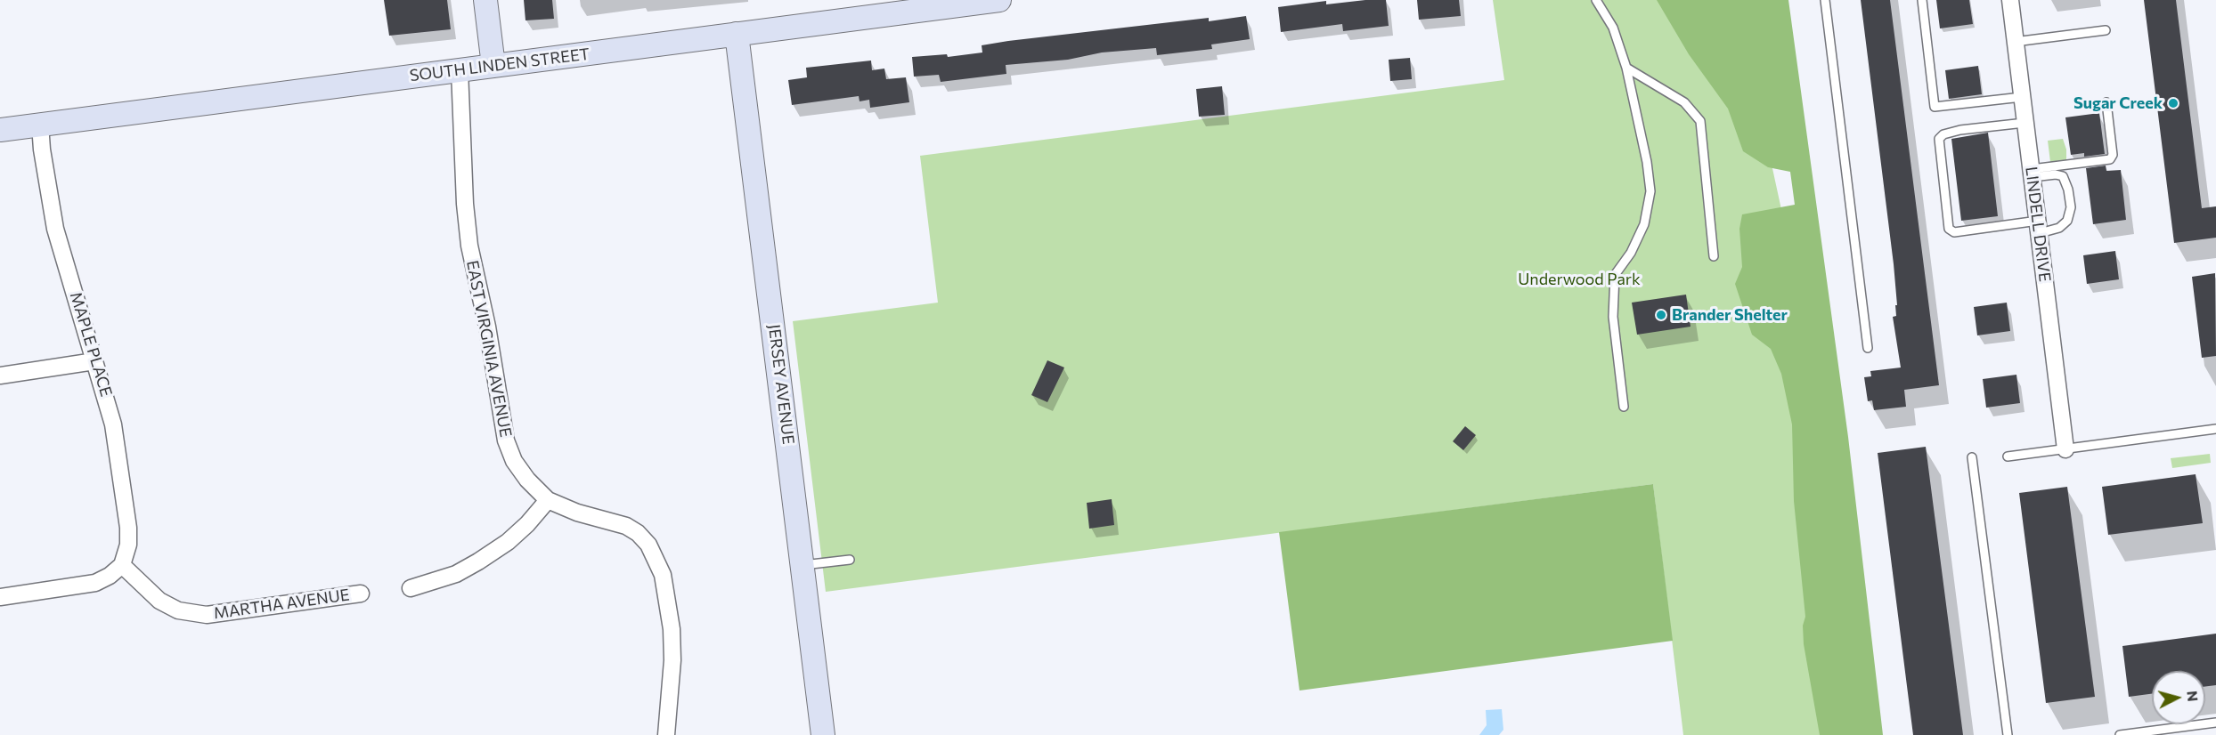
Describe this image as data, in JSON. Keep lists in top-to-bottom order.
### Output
{
  "streets": {
    "main road": ["SOUTH LINDEN STREET", "JERSEY AVENUE"],
    "street": [
      "LINDELL DRIVE",
      "MAPLE PLACE",
      "EAST VIRGINIA AVENUE",
      "MARTHA AVENUE"
    ]
  },
  "crossings": [
    ["SOUTH LINDEN STREET", "MAPLE PLACE"],
    ["SOUTH LINDEN STREET", "EAST VIRGINIA AVENUE"],
    ["SOUTH LINDEN STREET", "JERSEY AVENUE"],
    ["MAPLE PLACE", "MARTHA AVENUE"]
  ],
  "parks": ["Underwood Park"],
  "places": ["Sugar Creek", "Brander Shelter"],
  "north": "right"
}
